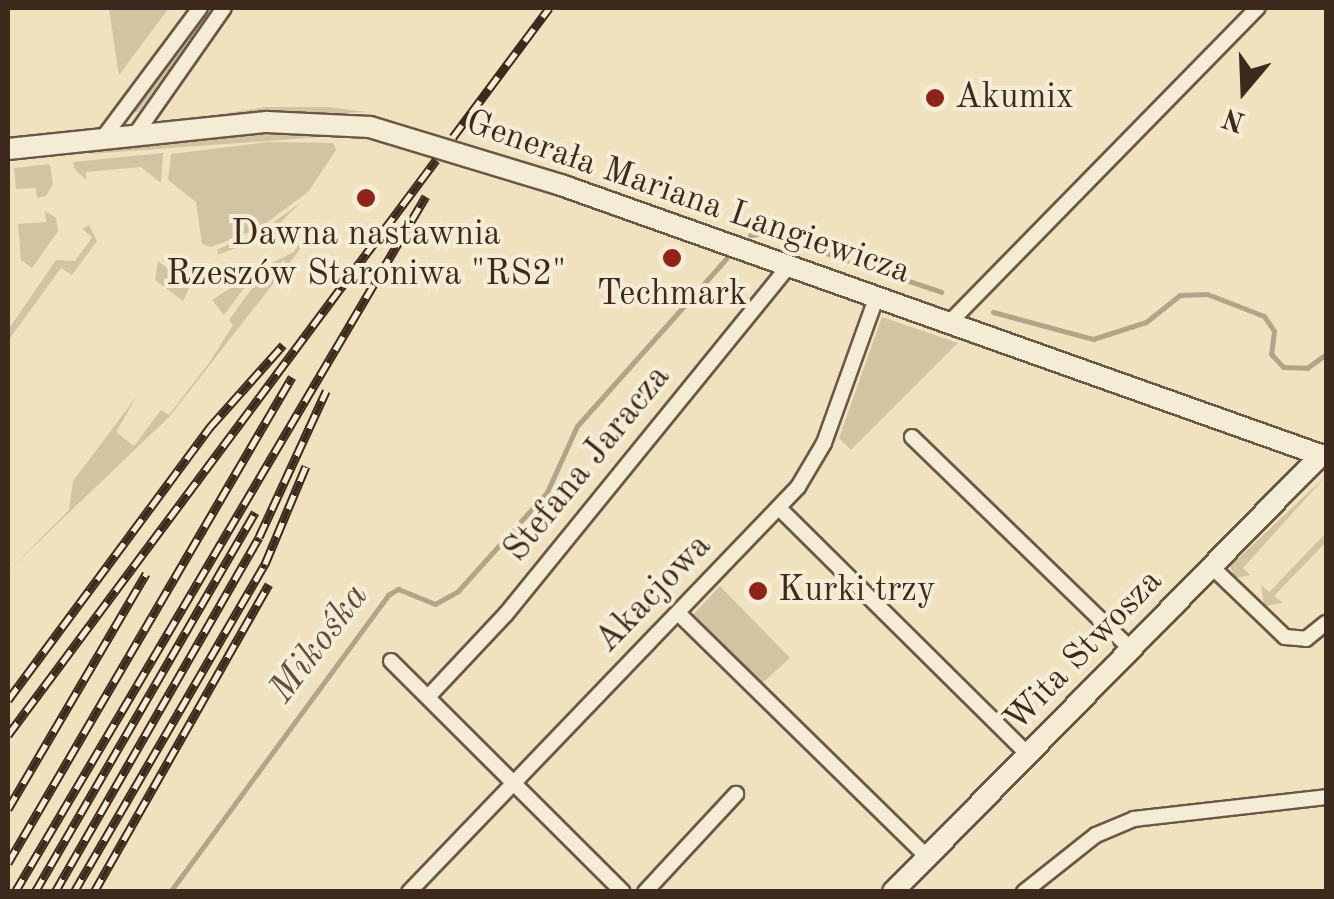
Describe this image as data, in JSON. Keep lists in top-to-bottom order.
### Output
{
  "streets": {
    "street": [
      "Generała Mariana Langiewicza",
      "Stefana Jaracza",
      "Akacjowa",
      "Wita Stwosza"
    ]
  },
  "crossings": [
    ["Generała Mariana Langiewicza", "Stefana Jaracza"],
    ["Generała Mariana Langiewicza", "Akacjowa"],
    ["Generała Mariana Langiewicza", "Wita Stwosza"]
  ],
  "water": ["Mikośka"],
  "places": [
    "Akumix",
    "Dawna nastawnia Rzeszów Staroniwa \"RS2\"",
    "Techmark",
    "Kurki trzy"
  ],
  "north": "bottom"
}
